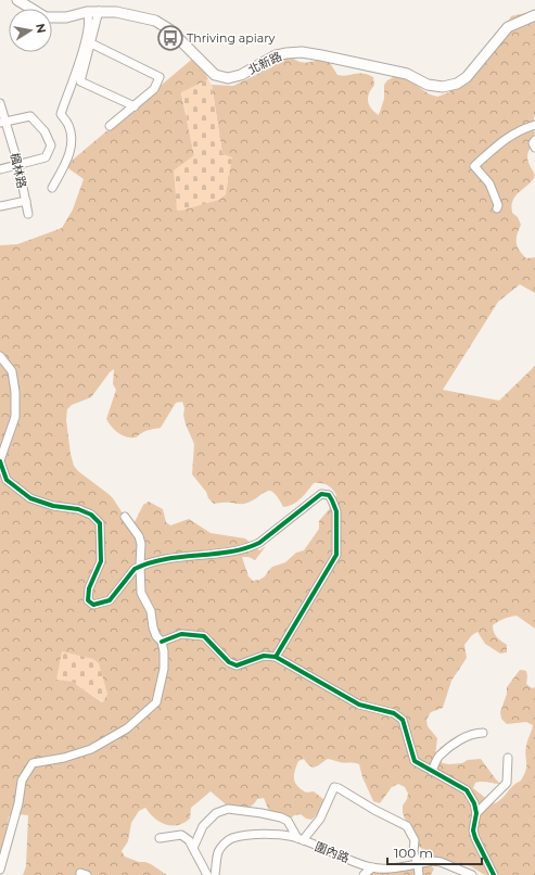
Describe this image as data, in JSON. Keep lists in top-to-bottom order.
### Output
{
  "streets": {
    "main road": ["北新路"],
    "street": ["楓林路", "圍內路"]
  },
  "places": {
    "bus stop": ["Thriving apiary"]
  },
  "scale_bar": "100 m",
  "north": "right"
}
